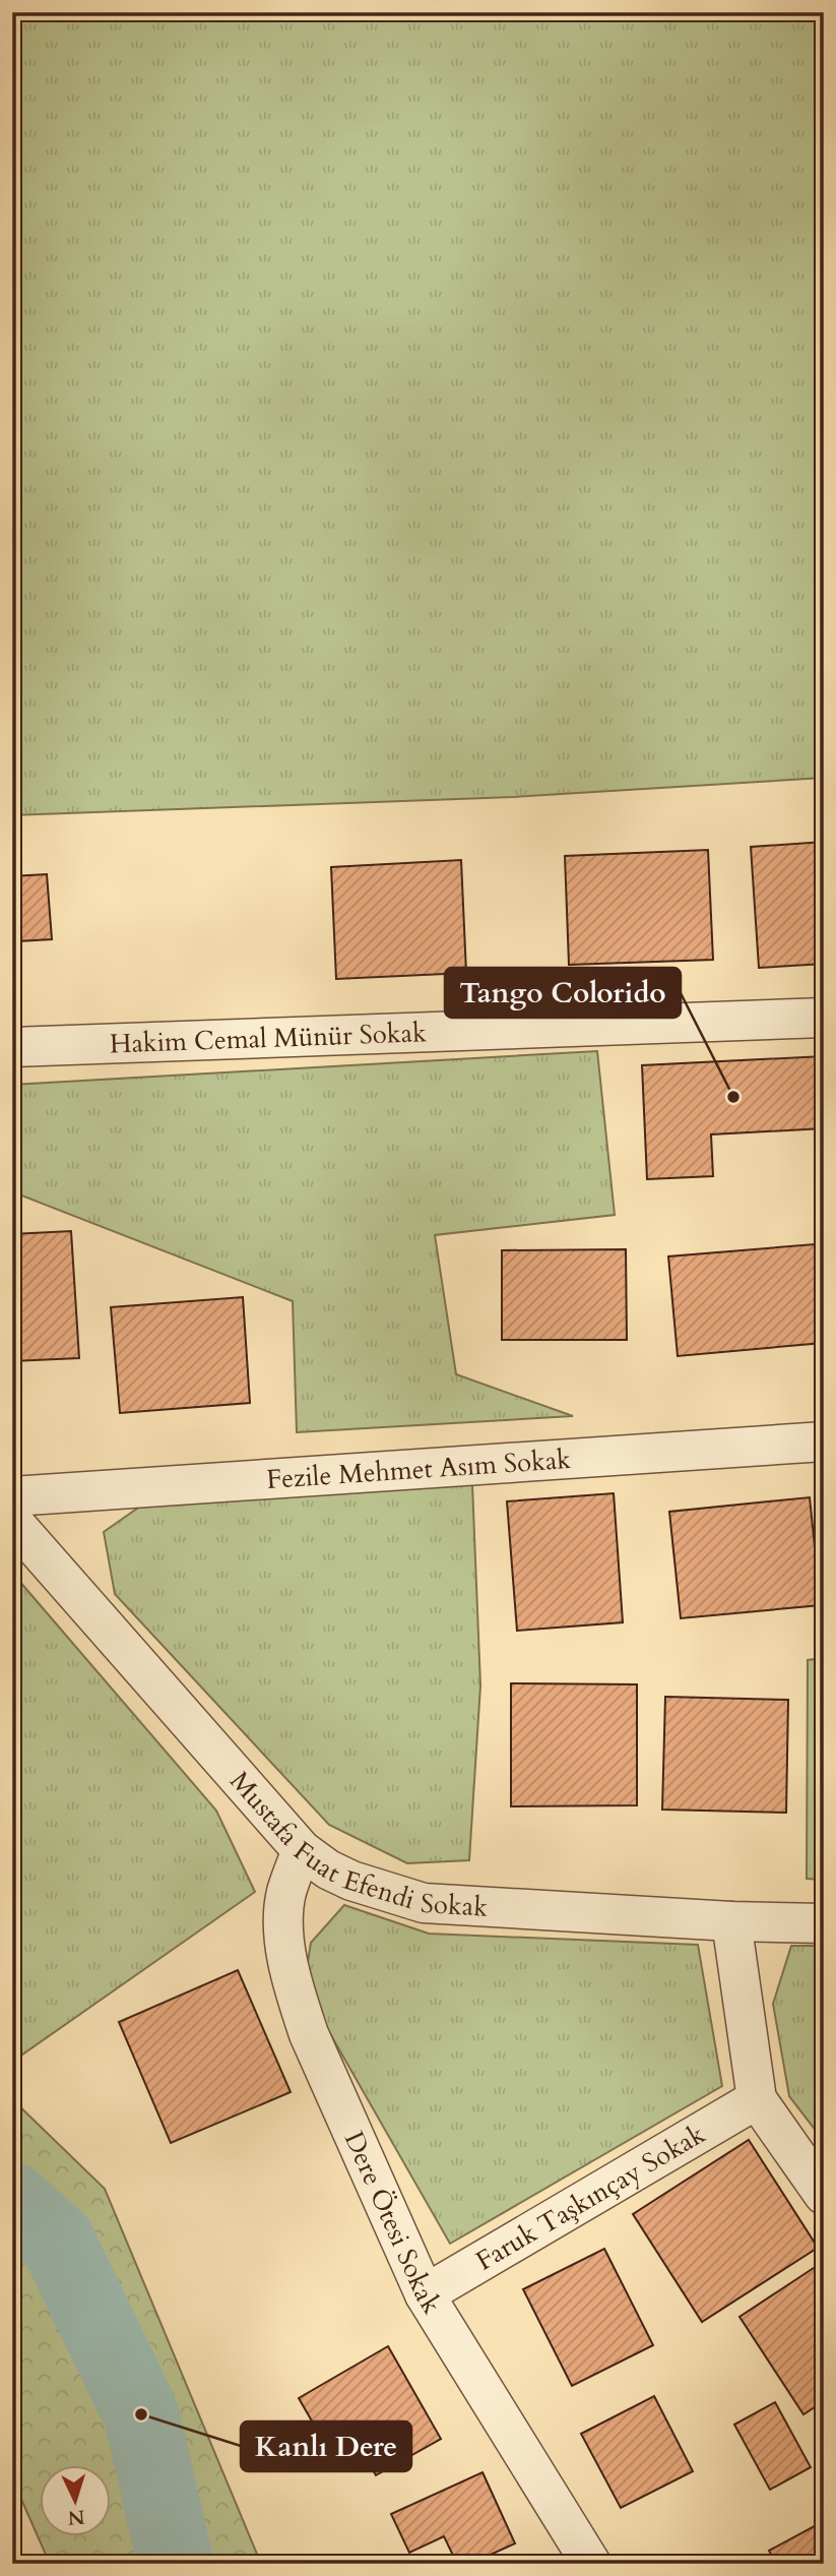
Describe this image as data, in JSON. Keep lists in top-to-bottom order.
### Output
{
  "streets": {
    "street": [
      "Hakim Cemal Münür Sokak",
      "Fezile Mehmet Asım Sokak",
      "Mustafa Fuat Efendi Sokak",
      "Faruk Taşkınçay Sokak",
      "Dere Ötesi Sokak"
    ]
  },
  "crossings": [
    ["Mustafa Fuat Efendi Sokak", "Dere Ötesi Sokak"],
    ["Faruk Taşkınçay Sokak", "Dere Ötesi Sokak"]
  ],
  "places": ["Tango Colorido", "Kanlı Dere"],
  "north": "bottom"
}
